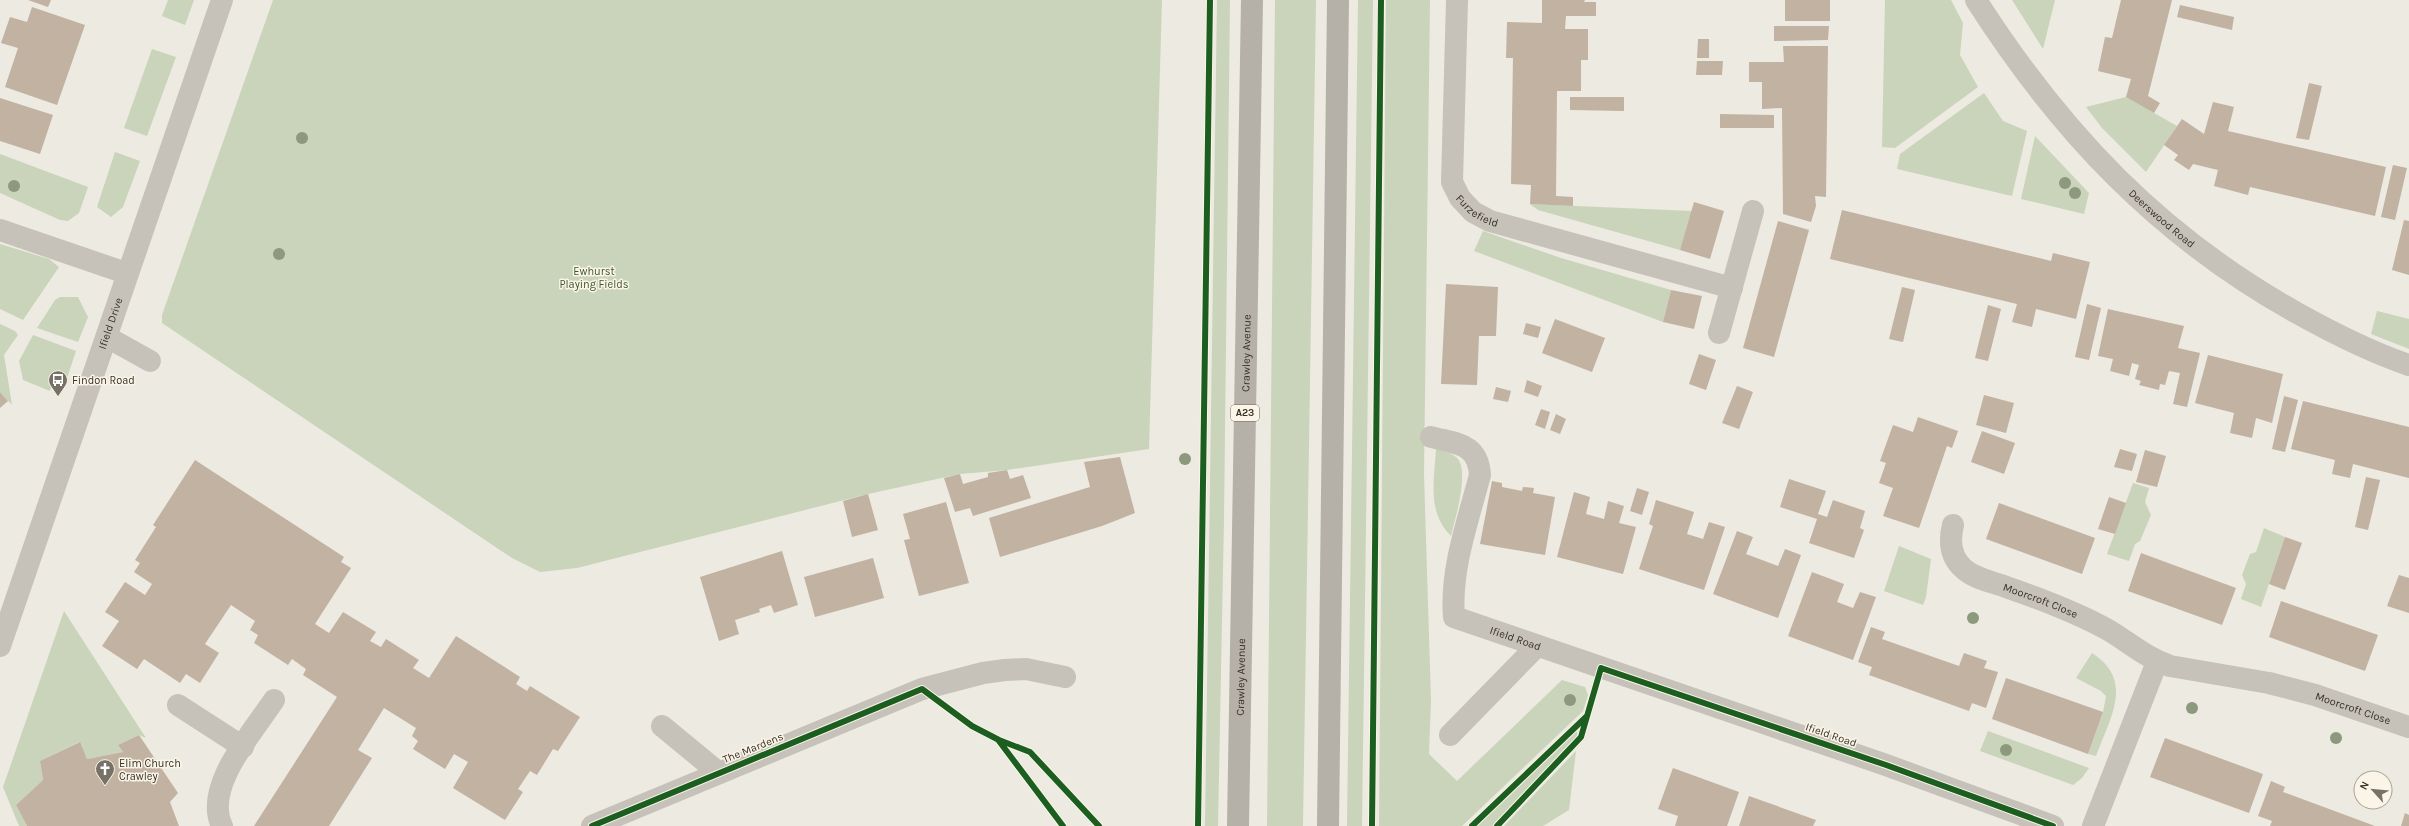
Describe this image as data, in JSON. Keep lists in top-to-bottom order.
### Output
{
  "streets": {
    "main road": ["Crawley Avenue", "A23"],
    "street": [
      "Furzefield",
      "Deerswood Road",
      "Ifield Drive",
      "Moorcroft Close",
      "Ifield Road",
      "The Mardens"
    ]
  },
  "parks": ["Ewhurst Playing Fields"],
  "places": {
    "bus stop": ["Findon Road"],
    "church": ["Elim Church Crawley"]
  },
  "north": "top left"
}
